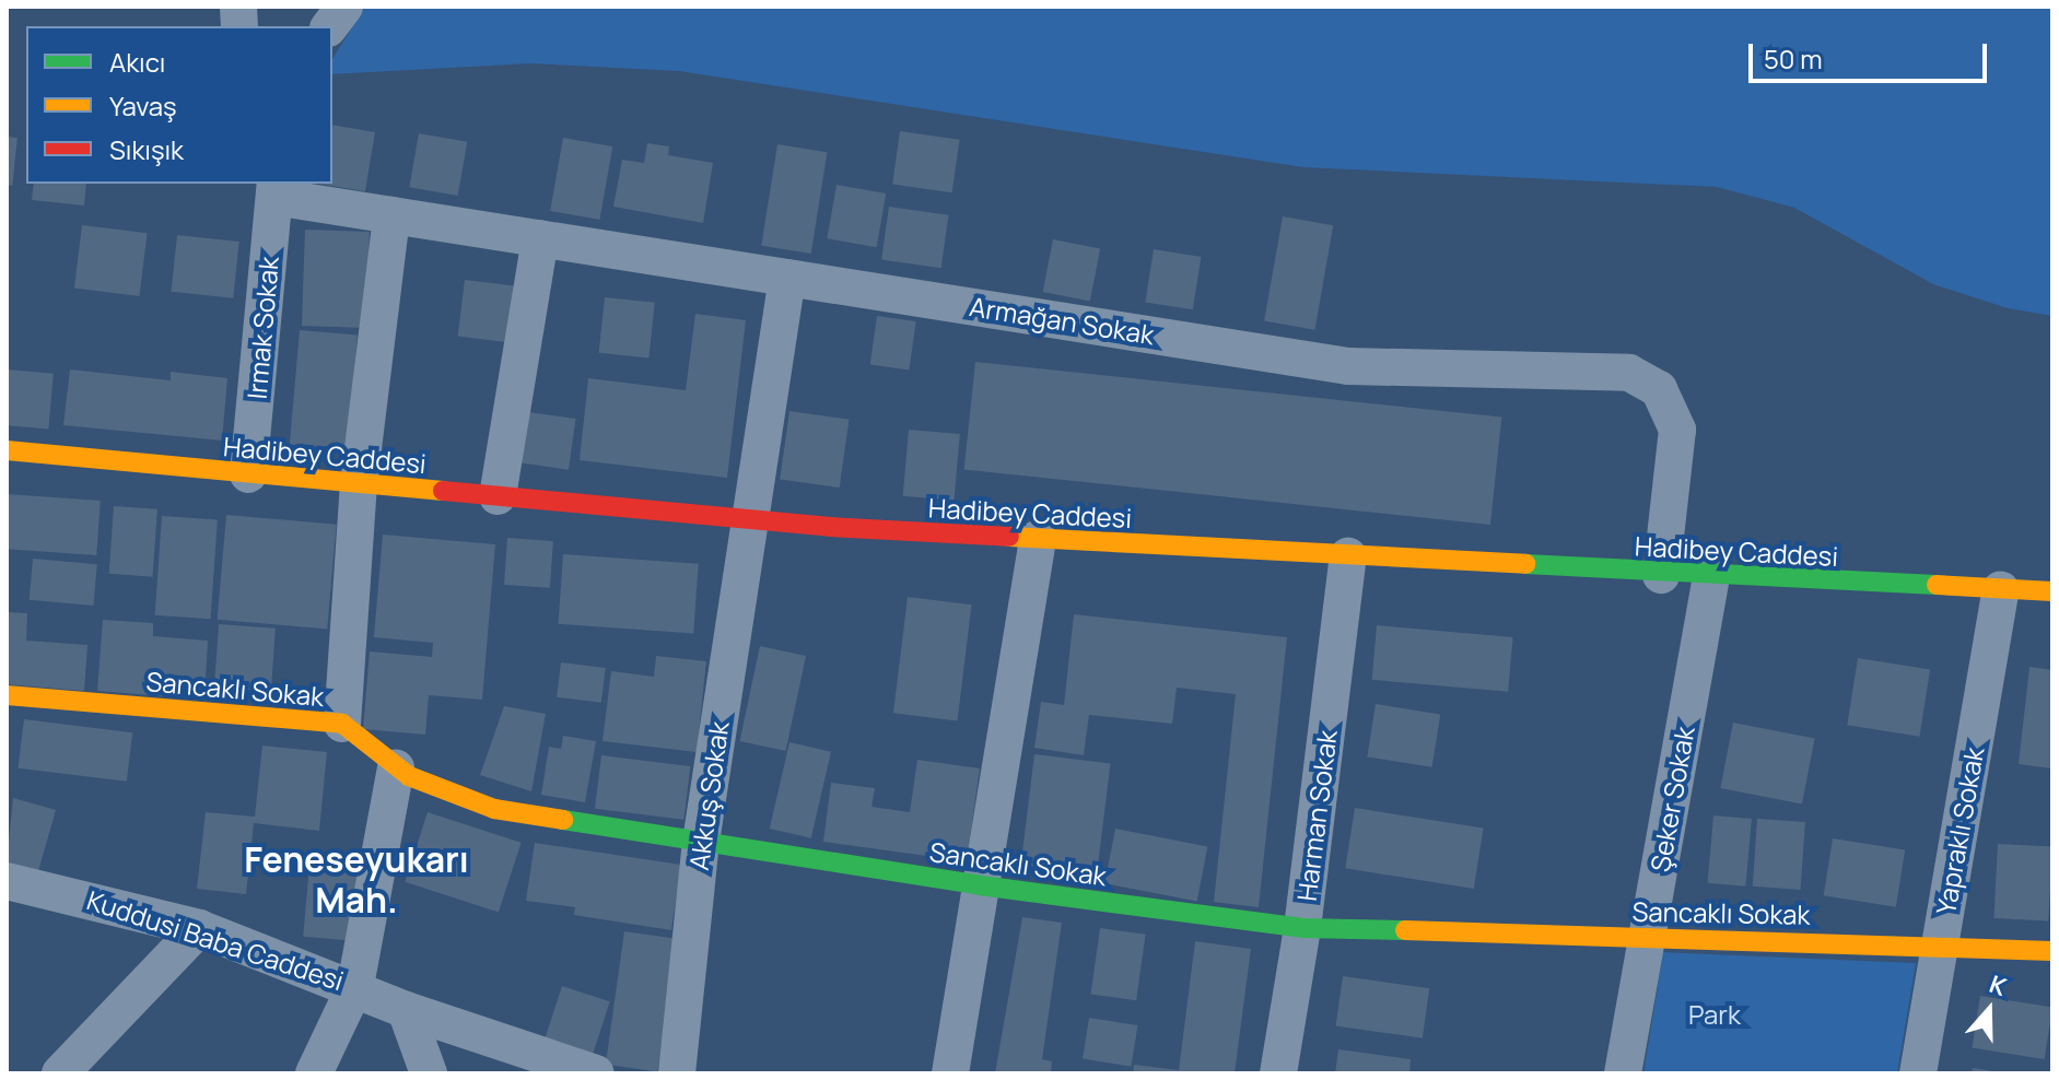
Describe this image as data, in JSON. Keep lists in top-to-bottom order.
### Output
{
  "streets": {
    "street": [
      "Armağan Sokak",
      "Irmak Sokak",
      "Hadibey Caddesi",
      "Sancaklı Sokak",
      "Akkuş Sokak",
      "Şeker Sokak",
      "Harman Sokak",
      "Yapraklı Sokak",
      "Kuddusi Baba Caddesi"
    ]
  },
  "crossings": [
    ["Armağan Sokak", "Irmak Sokak"],
    ["Armağan Sokak", "Hadibey Caddesi"],
    ["Armağan Sokak", "Akkuş Sokak"],
    ["Irmak Sokak", "Hadibey Caddesi"],
    ["Hadibey Caddesi", "Akkuş Sokak"],
    ["Hadibey Caddesi", "Şeker Sokak"],
    ["Hadibey Caddesi", "Harman Sokak"],
    ["Hadibey Caddesi", "Yapraklı Sokak"],
    ["Sancaklı Sokak", "Akkuş Sokak"],
    ["Sancaklı Sokak", "Şeker Sokak"],
    ["Sancaklı Sokak", "Harman Sokak"],
    ["Sancaklı Sokak", "Yapraklı Sokak"]
  ],
  "districts": ["Feneseyukarı Mah."],
  "parks": ["Park"],
  "legend": ["Akıcı", "Yavaş", "Sıkışık"],
  "scale_bar": "50 m",
  "north": "top"
}
